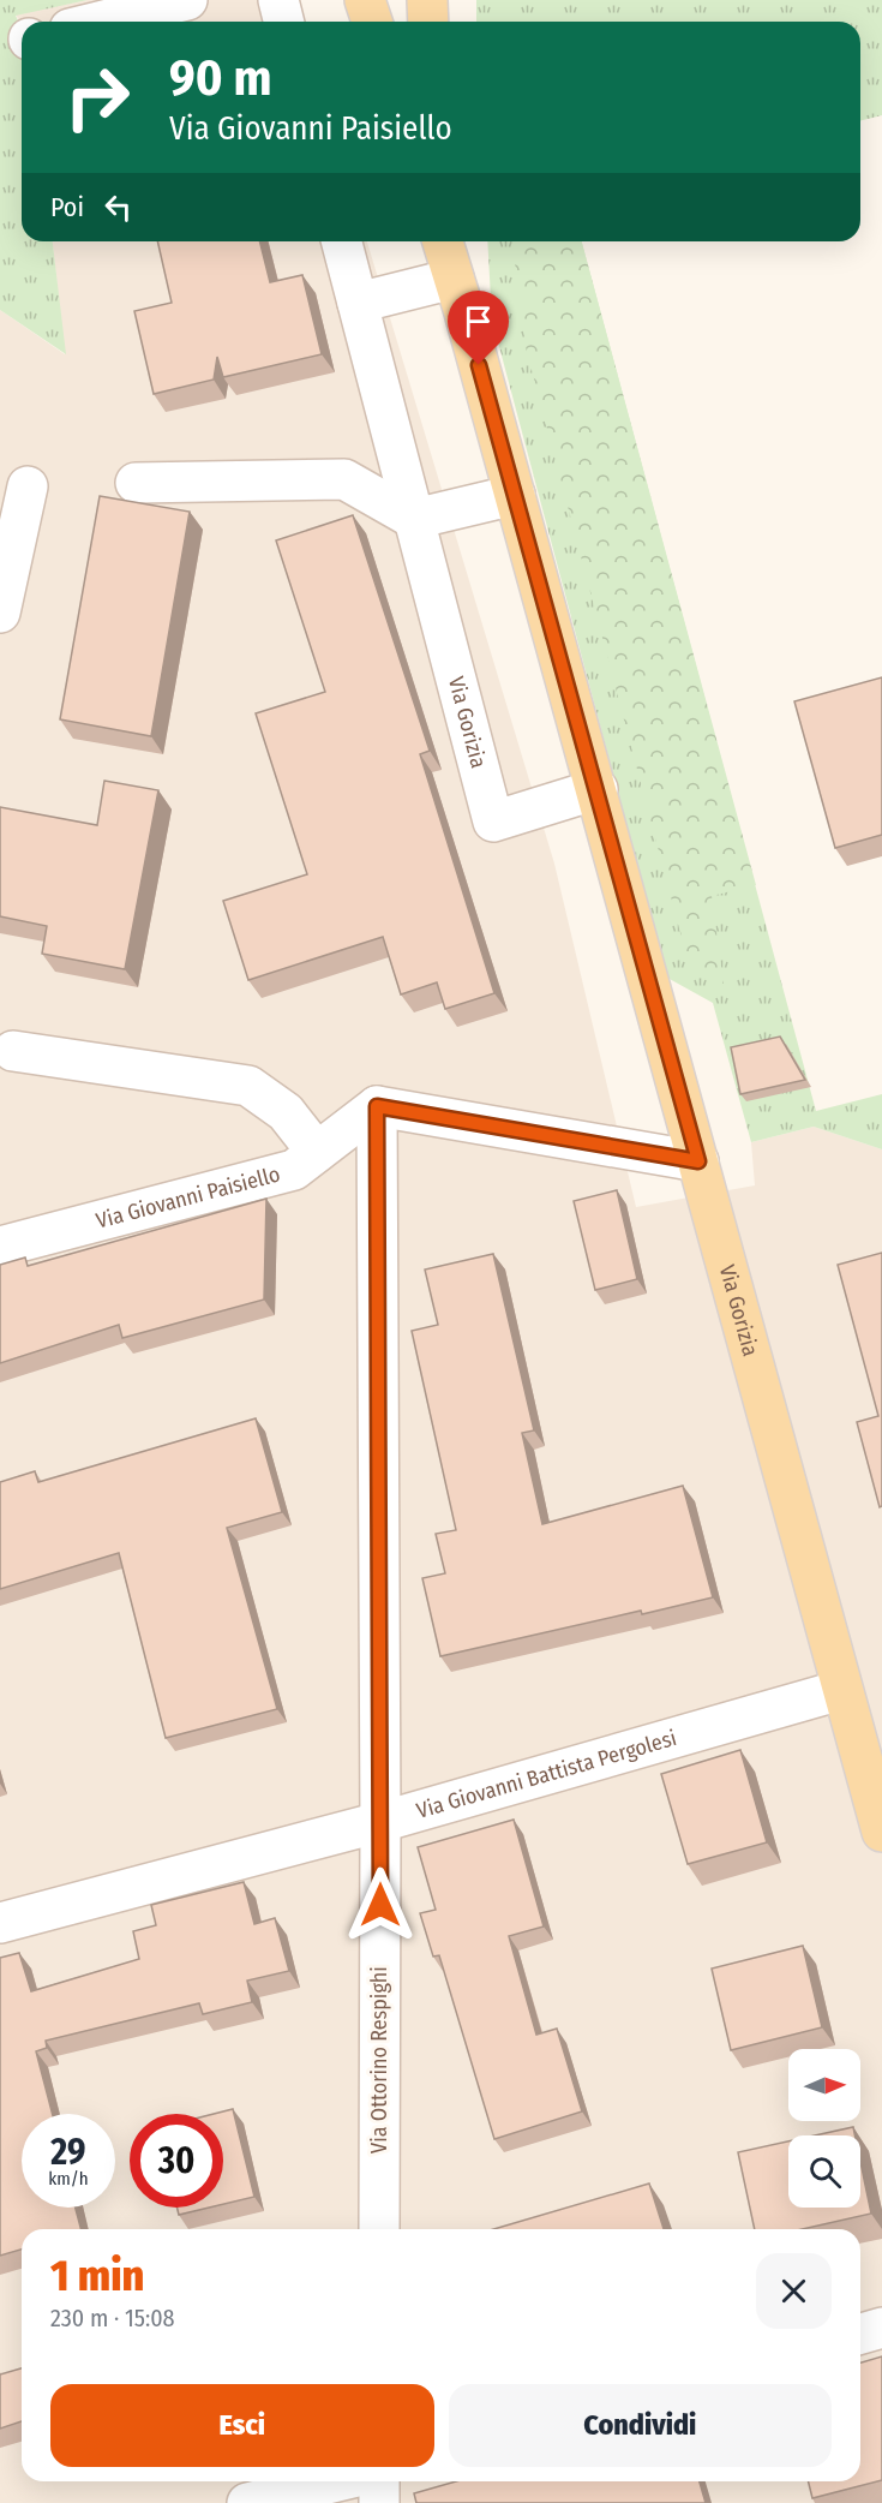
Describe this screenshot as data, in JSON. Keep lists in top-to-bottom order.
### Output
{
  "streets": {
    "main road": ["Via Gorizia"],
    "street": ["Via Giovanni Paisiello", "Via Giovanni Battista Pergolesi", "Via Ottorino Respighi"]
  },
  "crossings": [
    ["Via Gorizia", "Via Giovanni Battista Pergolesi"],
    ["Via Giovanni Paisiello", "Via Ottorino Respighi"],
    ["Via Giovanni Battista Pergolesi", "Via Ottorino Respighi"]
  ],
  "north": "right",
  "page": {
    "turn": ["90 m", "Via Giovanni Paisiello"],
    "then": "Poi",
    "speed": "29 km/h",
    "limit": "30",
    "heading": ["1 min", "230 m · 15:08"],
    "buttons": ["Esci", "Condividi"]
  }
}
